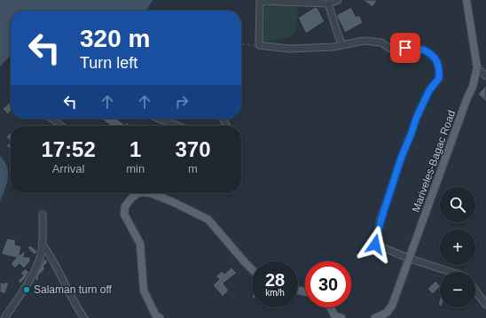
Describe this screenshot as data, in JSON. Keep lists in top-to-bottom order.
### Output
{
  "streets": {
    "main road": ["Mariveles-Bagac Road"]
  },
  "places": ["Salaman turn off"],
  "page": {
    "turn": ["320 m", "Turn left"],
    "eta": [
      "17:52",
      "Arrival",
      "1",
      "min",
      "370",
      "m"
    ],
    "map_buttons": ["+", "−"],
    "speed": "28 km/h",
    "limit": "30"
  }
}
